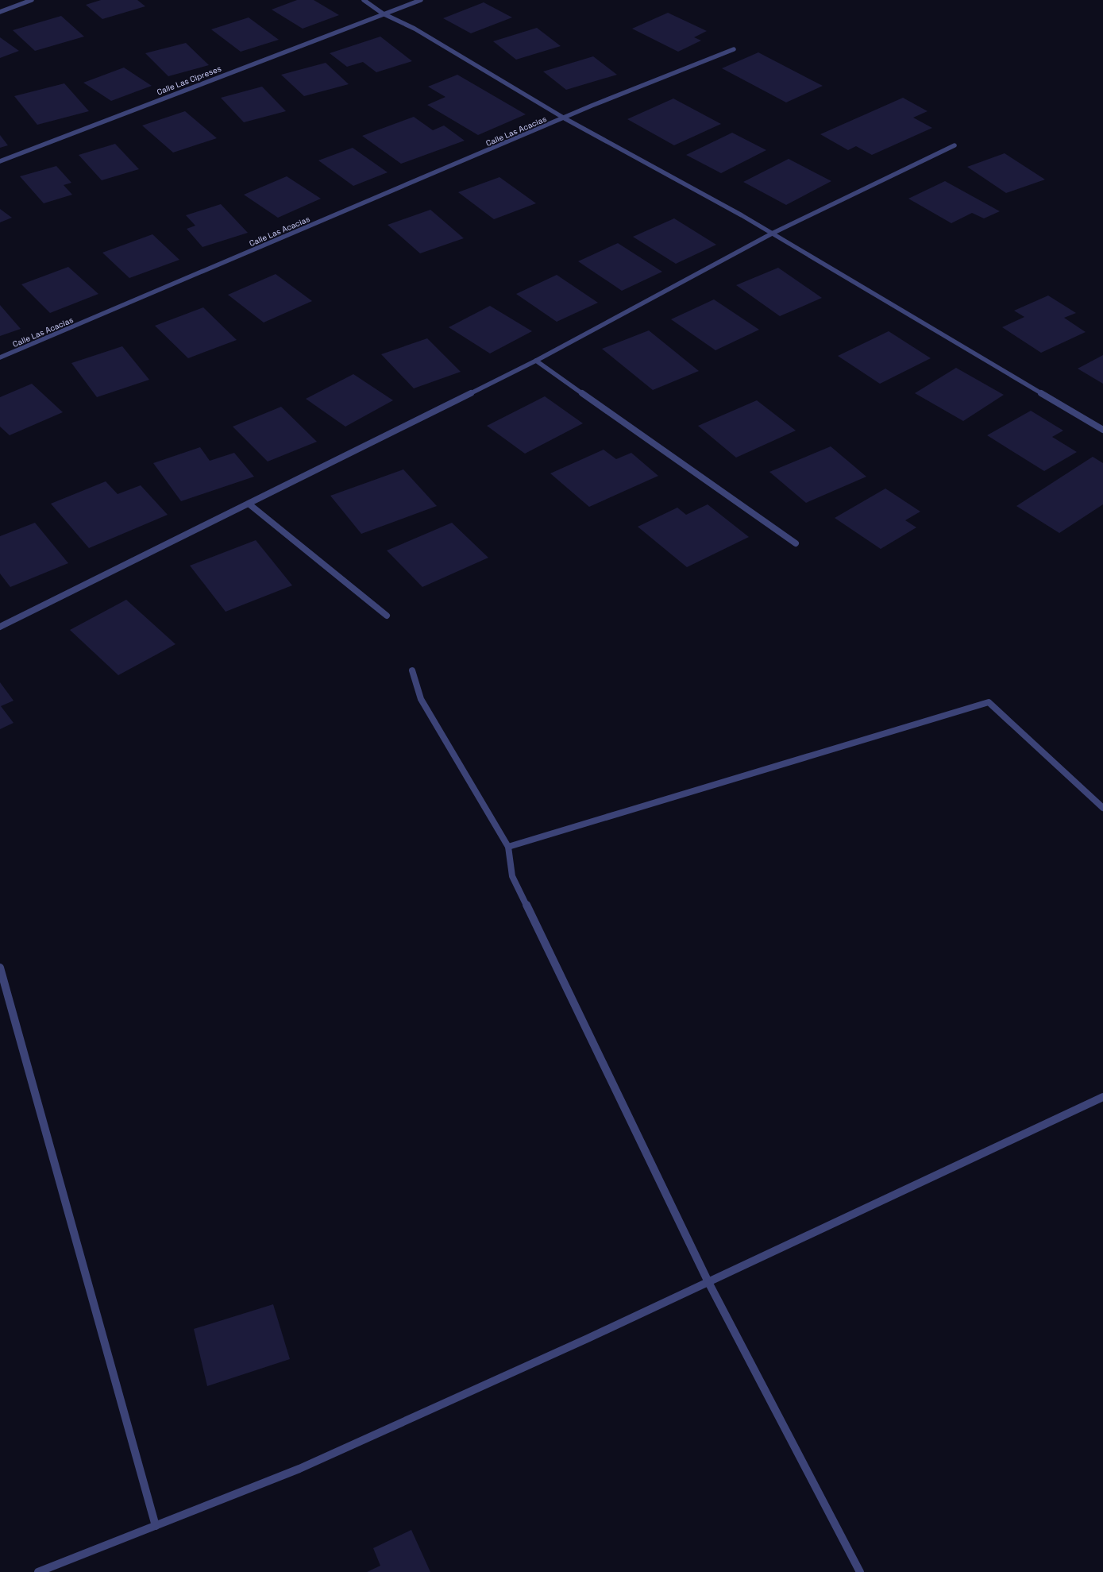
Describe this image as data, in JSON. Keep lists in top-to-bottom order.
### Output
{
  "streets": {
    "street": ["Calle Las Cipreses", "Calle Las Acacias"]
  }
}
